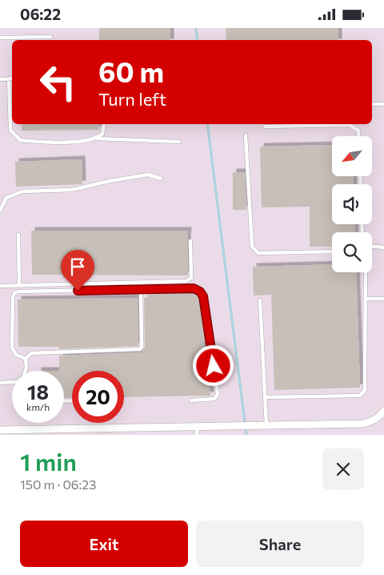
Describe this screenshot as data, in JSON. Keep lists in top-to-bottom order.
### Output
{
  "north": "bottom left",
  "page": {
    "status": "06:22",
    "turn": ["60 m", "Turn left"],
    "speed": "18 km/h",
    "limit": "20",
    "heading": ["1 min", "150 m · 06:23"],
    "buttons": ["Exit", "Share"]
  }
}
